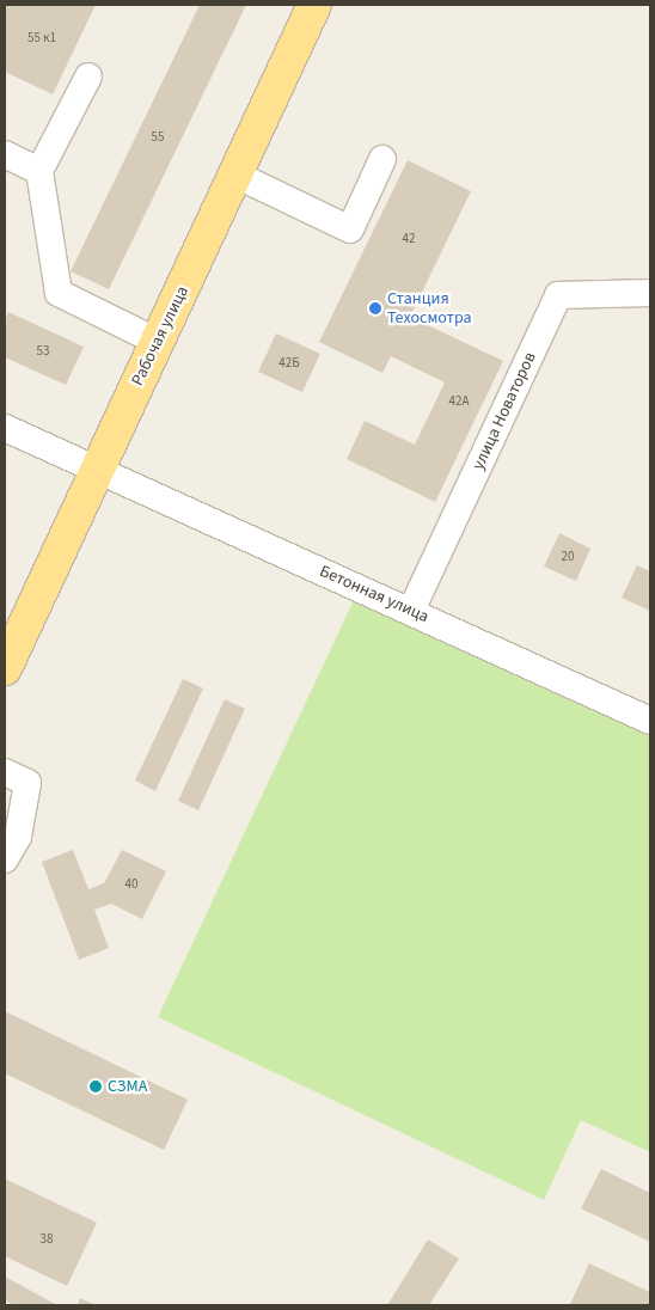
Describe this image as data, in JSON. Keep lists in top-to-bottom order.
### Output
{
  "streets": {
    "main road": ["Рабочая улица"],
    "street": ["улица Новаторов", "Бетонная улица"]
  },
  "crossings": [
    ["Рабочая улица", "Бетонная улица"],
    ["улица Новаторов", "Бетонная улица"]
  ],
  "places": ["Станция Техосмотра", "СЗМА"],
  "house_numbers": [
    "55 к1",
    "55",
    "42",
    "53",
    "42Б",
    "42А",
    "20",
    "40",
    "38"
  ]
}
